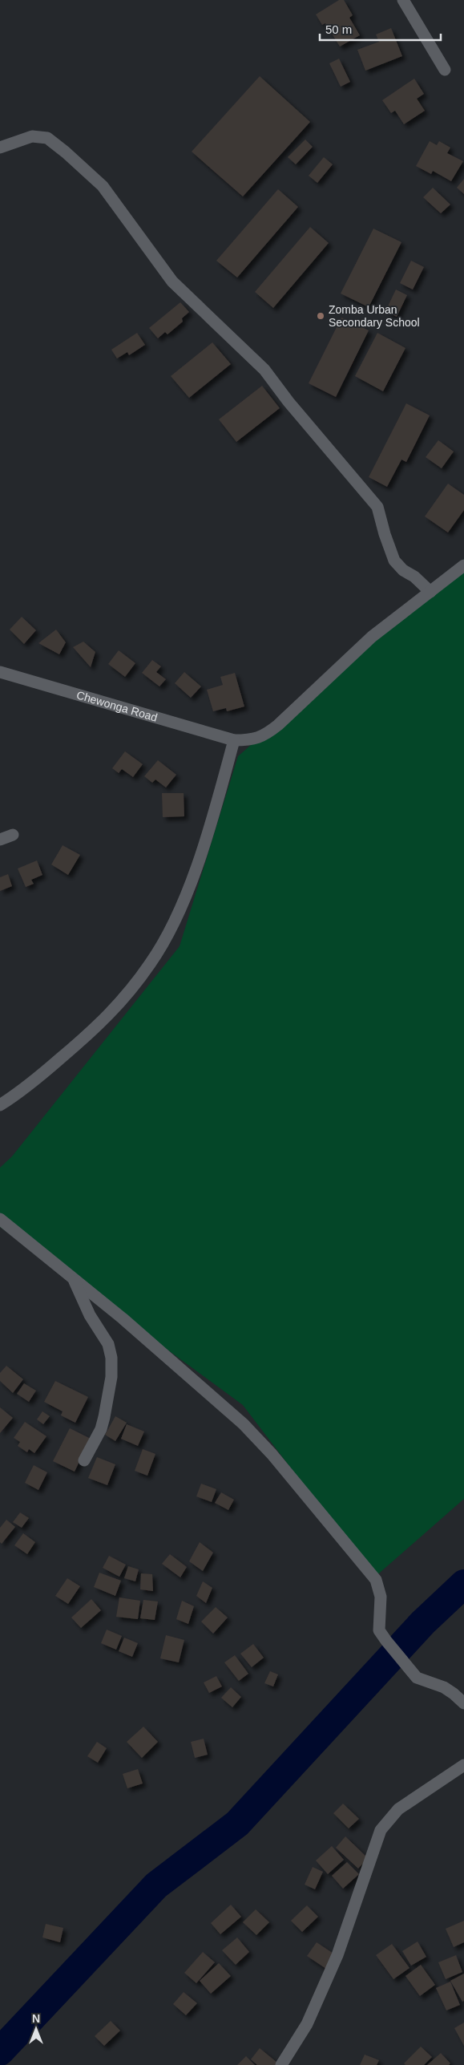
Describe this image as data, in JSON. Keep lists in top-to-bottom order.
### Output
{
  "streets": {
    "street": ["Chewonga Road"]
  },
  "places": ["Zomba Urban Secondary School"],
  "scale_bar": "50 m",
  "north": "top"
}
